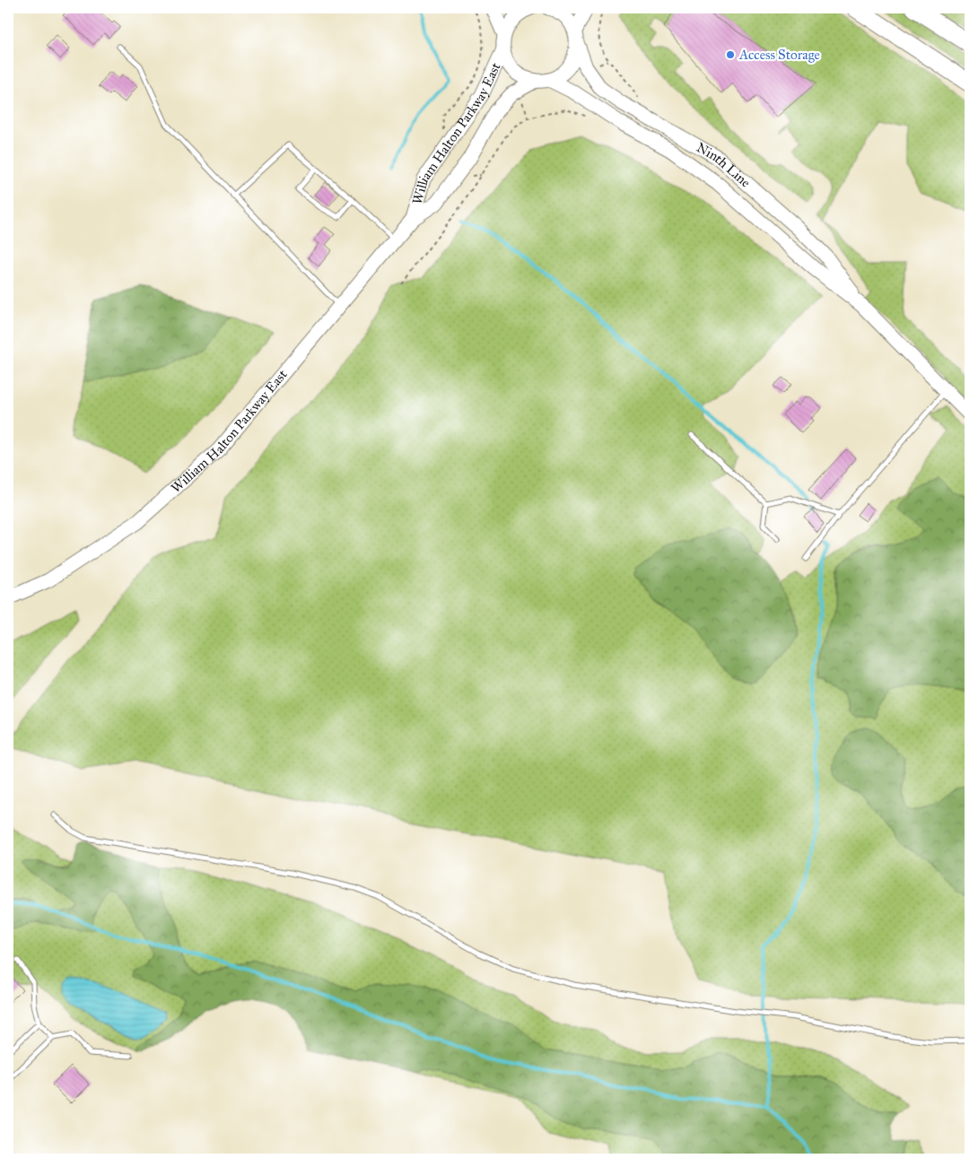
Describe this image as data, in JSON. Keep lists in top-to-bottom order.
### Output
{
  "streets": {
    "main road": ["William Halton Parkway East", "Ninth Line"]
  },
  "crossings": [
    ["William Halton Parkway East", "Ninth Line"]
  ],
  "places": ["Access Storage"]
}
